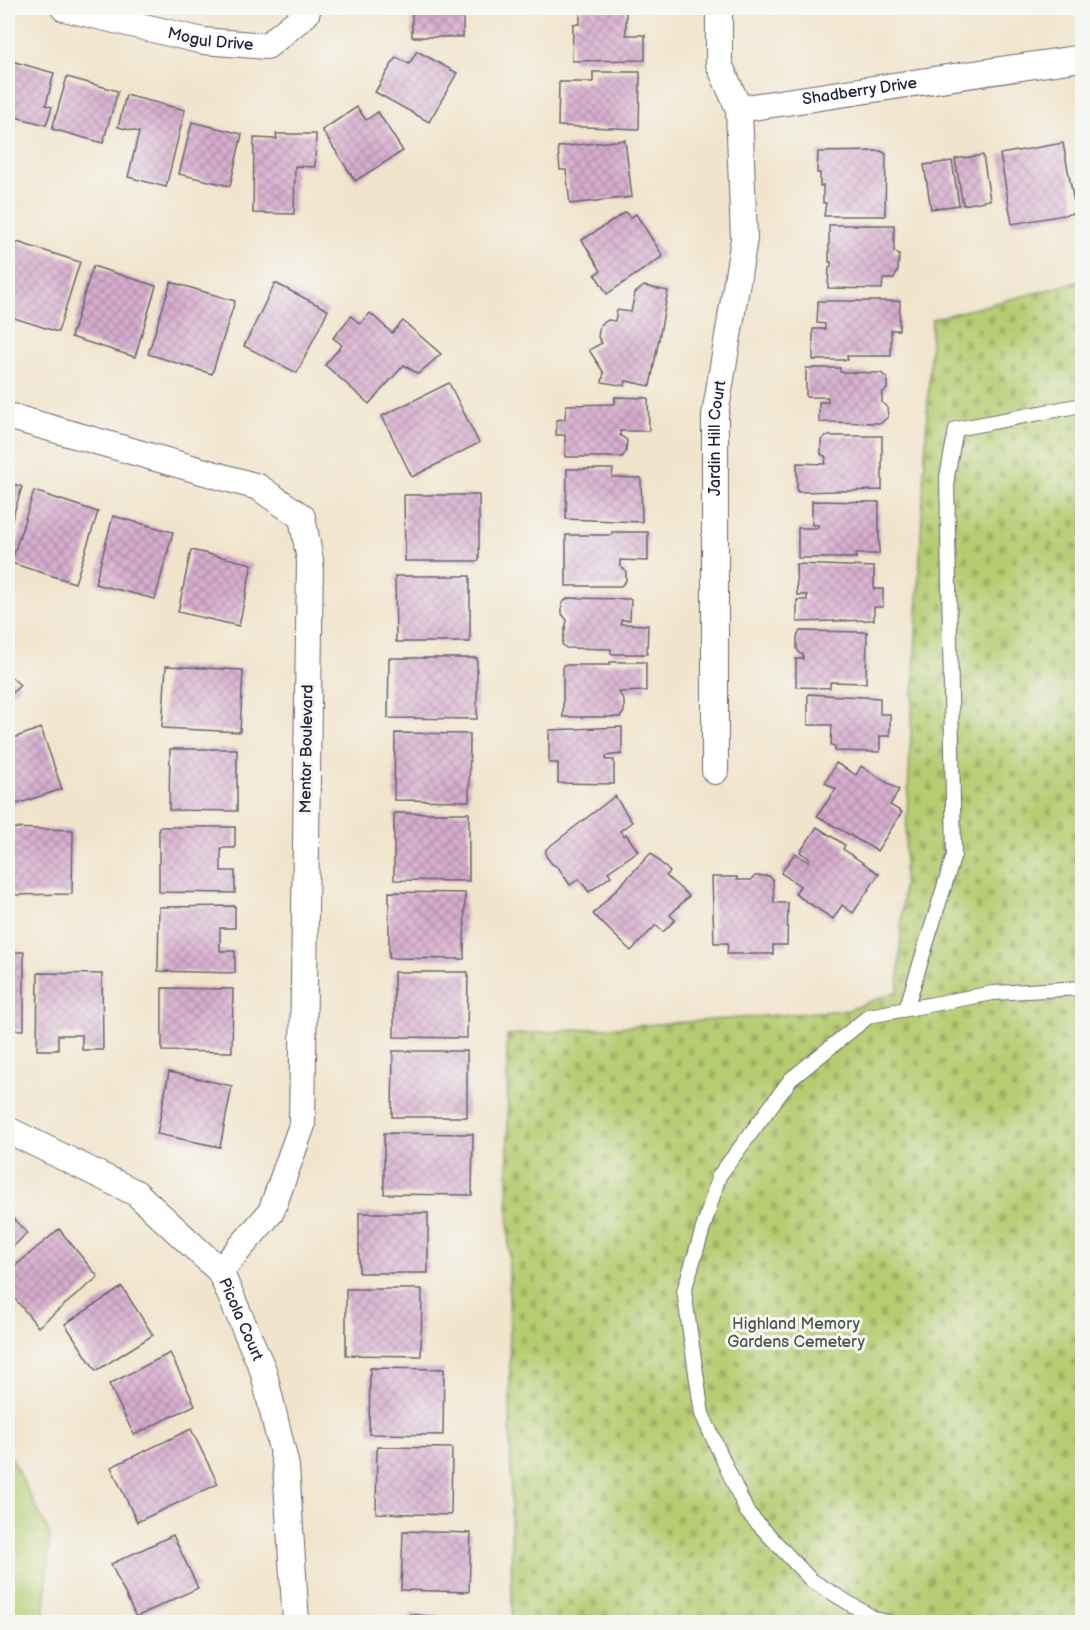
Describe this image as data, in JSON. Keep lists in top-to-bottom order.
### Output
{
  "streets": {
    "street": [
      "Mogul Drive",
      "Shadberry Drive",
      "Jardin Hill Court",
      "Mentor Boulevard",
      "Picola Court"
    ]
  },
  "crossings": [
    ["Shadberry Drive", "Jardin Hill Court"],
    ["Mentor Boulevard", "Picola Court"]
  ],
  "parks": ["Highland Memory Gardens Cemetery"]
}
